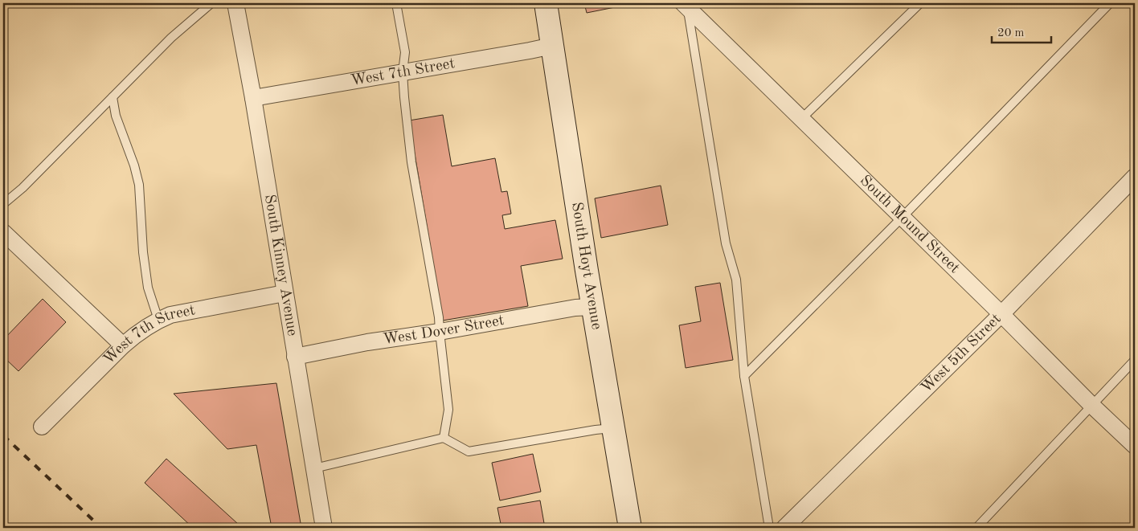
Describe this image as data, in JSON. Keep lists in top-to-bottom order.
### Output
{
  "streets": {
    "main road": ["South Hoyt Avenue"],
    "street": [
      "West 7th Street",
      "South Mound Street",
      "South Kinney Avenue",
      "West Dover Street",
      "West 5th Street"
    ]
  },
  "crossings": [
    ["West 7th Street", "South Kinney Avenue"],
    ["West 7th Street", "South Hoyt Avenue"],
    ["South Mound Street", "West 5th Street"],
    ["South Kinney Avenue", "West Dover Street"],
    ["South Hoyt Avenue", "West Dover Street"]
  ],
  "scale_bar": "20 m"
}
